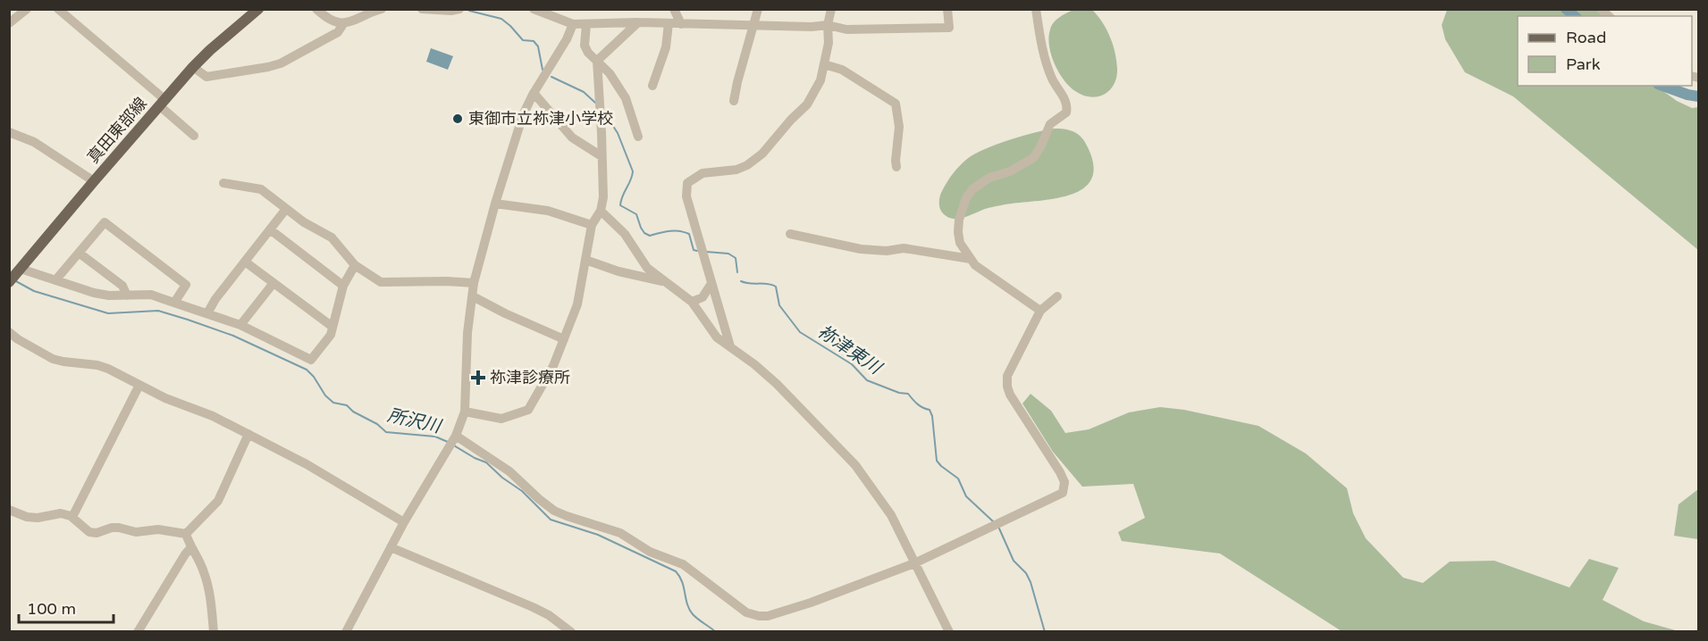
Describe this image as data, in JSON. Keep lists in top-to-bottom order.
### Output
{
  "streets": {
    "main road": ["真田東部線"]
  },
  "water": ["祢津東川", "所沢川"],
  "places": {
    "other": ["東御市立祢津小学校"],
    "health": ["祢津診療所"]
  },
  "legend": ["Road", "Park"],
  "scale_bar": "100 m"
}
